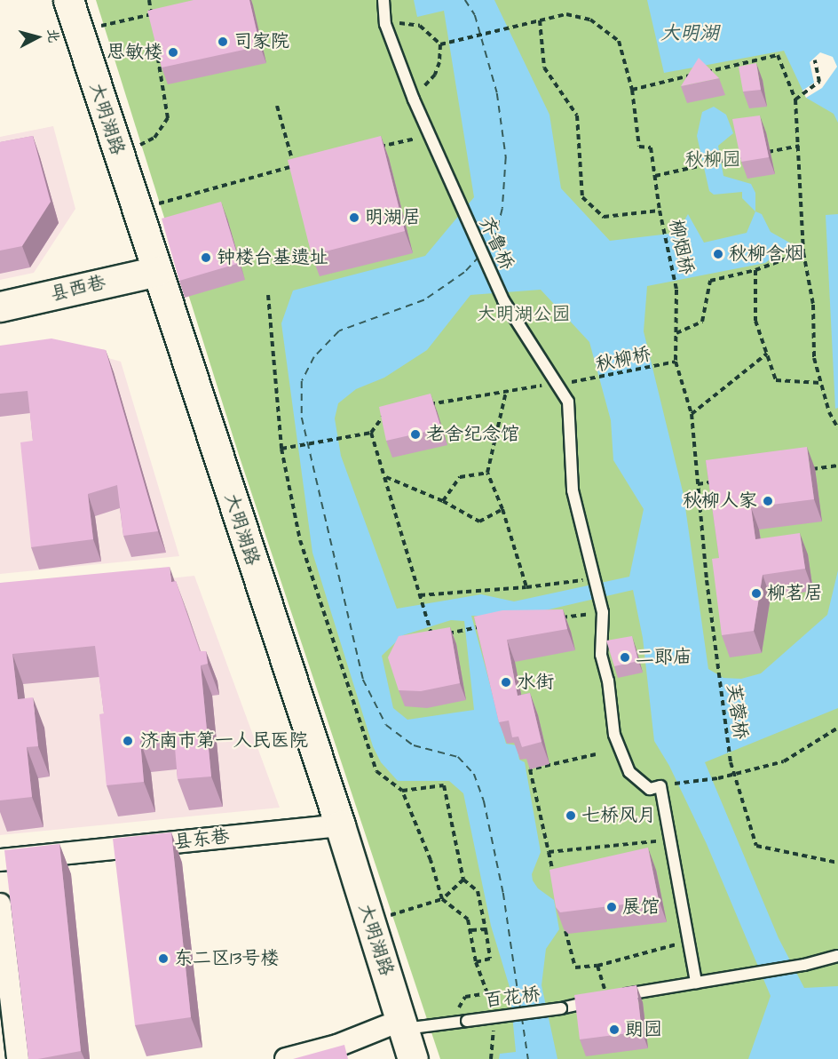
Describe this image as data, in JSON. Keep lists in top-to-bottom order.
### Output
{
  "streets": {
    "main road": ["大明湖路", "县西巷"],
    "street": ["县东巷"],
    "lane": ["齐鲁桥", "百花桥"],
    "path": ["柳烟桥", "秋柳桥", "芙蓉桥"]
  },
  "crossings": [
    ["大明湖路", "县西巷"],
    ["大明湖路", "县东巷"],
    ["大明湖路", "百花桥"],
    ["柳烟桥", "秋柳桥"],
    ["柳烟桥", "芙蓉桥"]
  ],
  "water": ["大明湖"],
  "parks": ["秋柳园", "大明湖公园"],
  "places": [
    "司家院",
    "思敏楼",
    "明湖居",
    "秋柳含烟",
    "钟楼台基遗址",
    "老舍纪念馆",
    "秋柳人家",
    "柳茗居",
    "二郎庙",
    "水街",
    "济南市第一人民医院",
    "七桥风月",
    "展馆",
    "东二区13号楼",
    "朗园"
  ],
  "north": "right"
}
